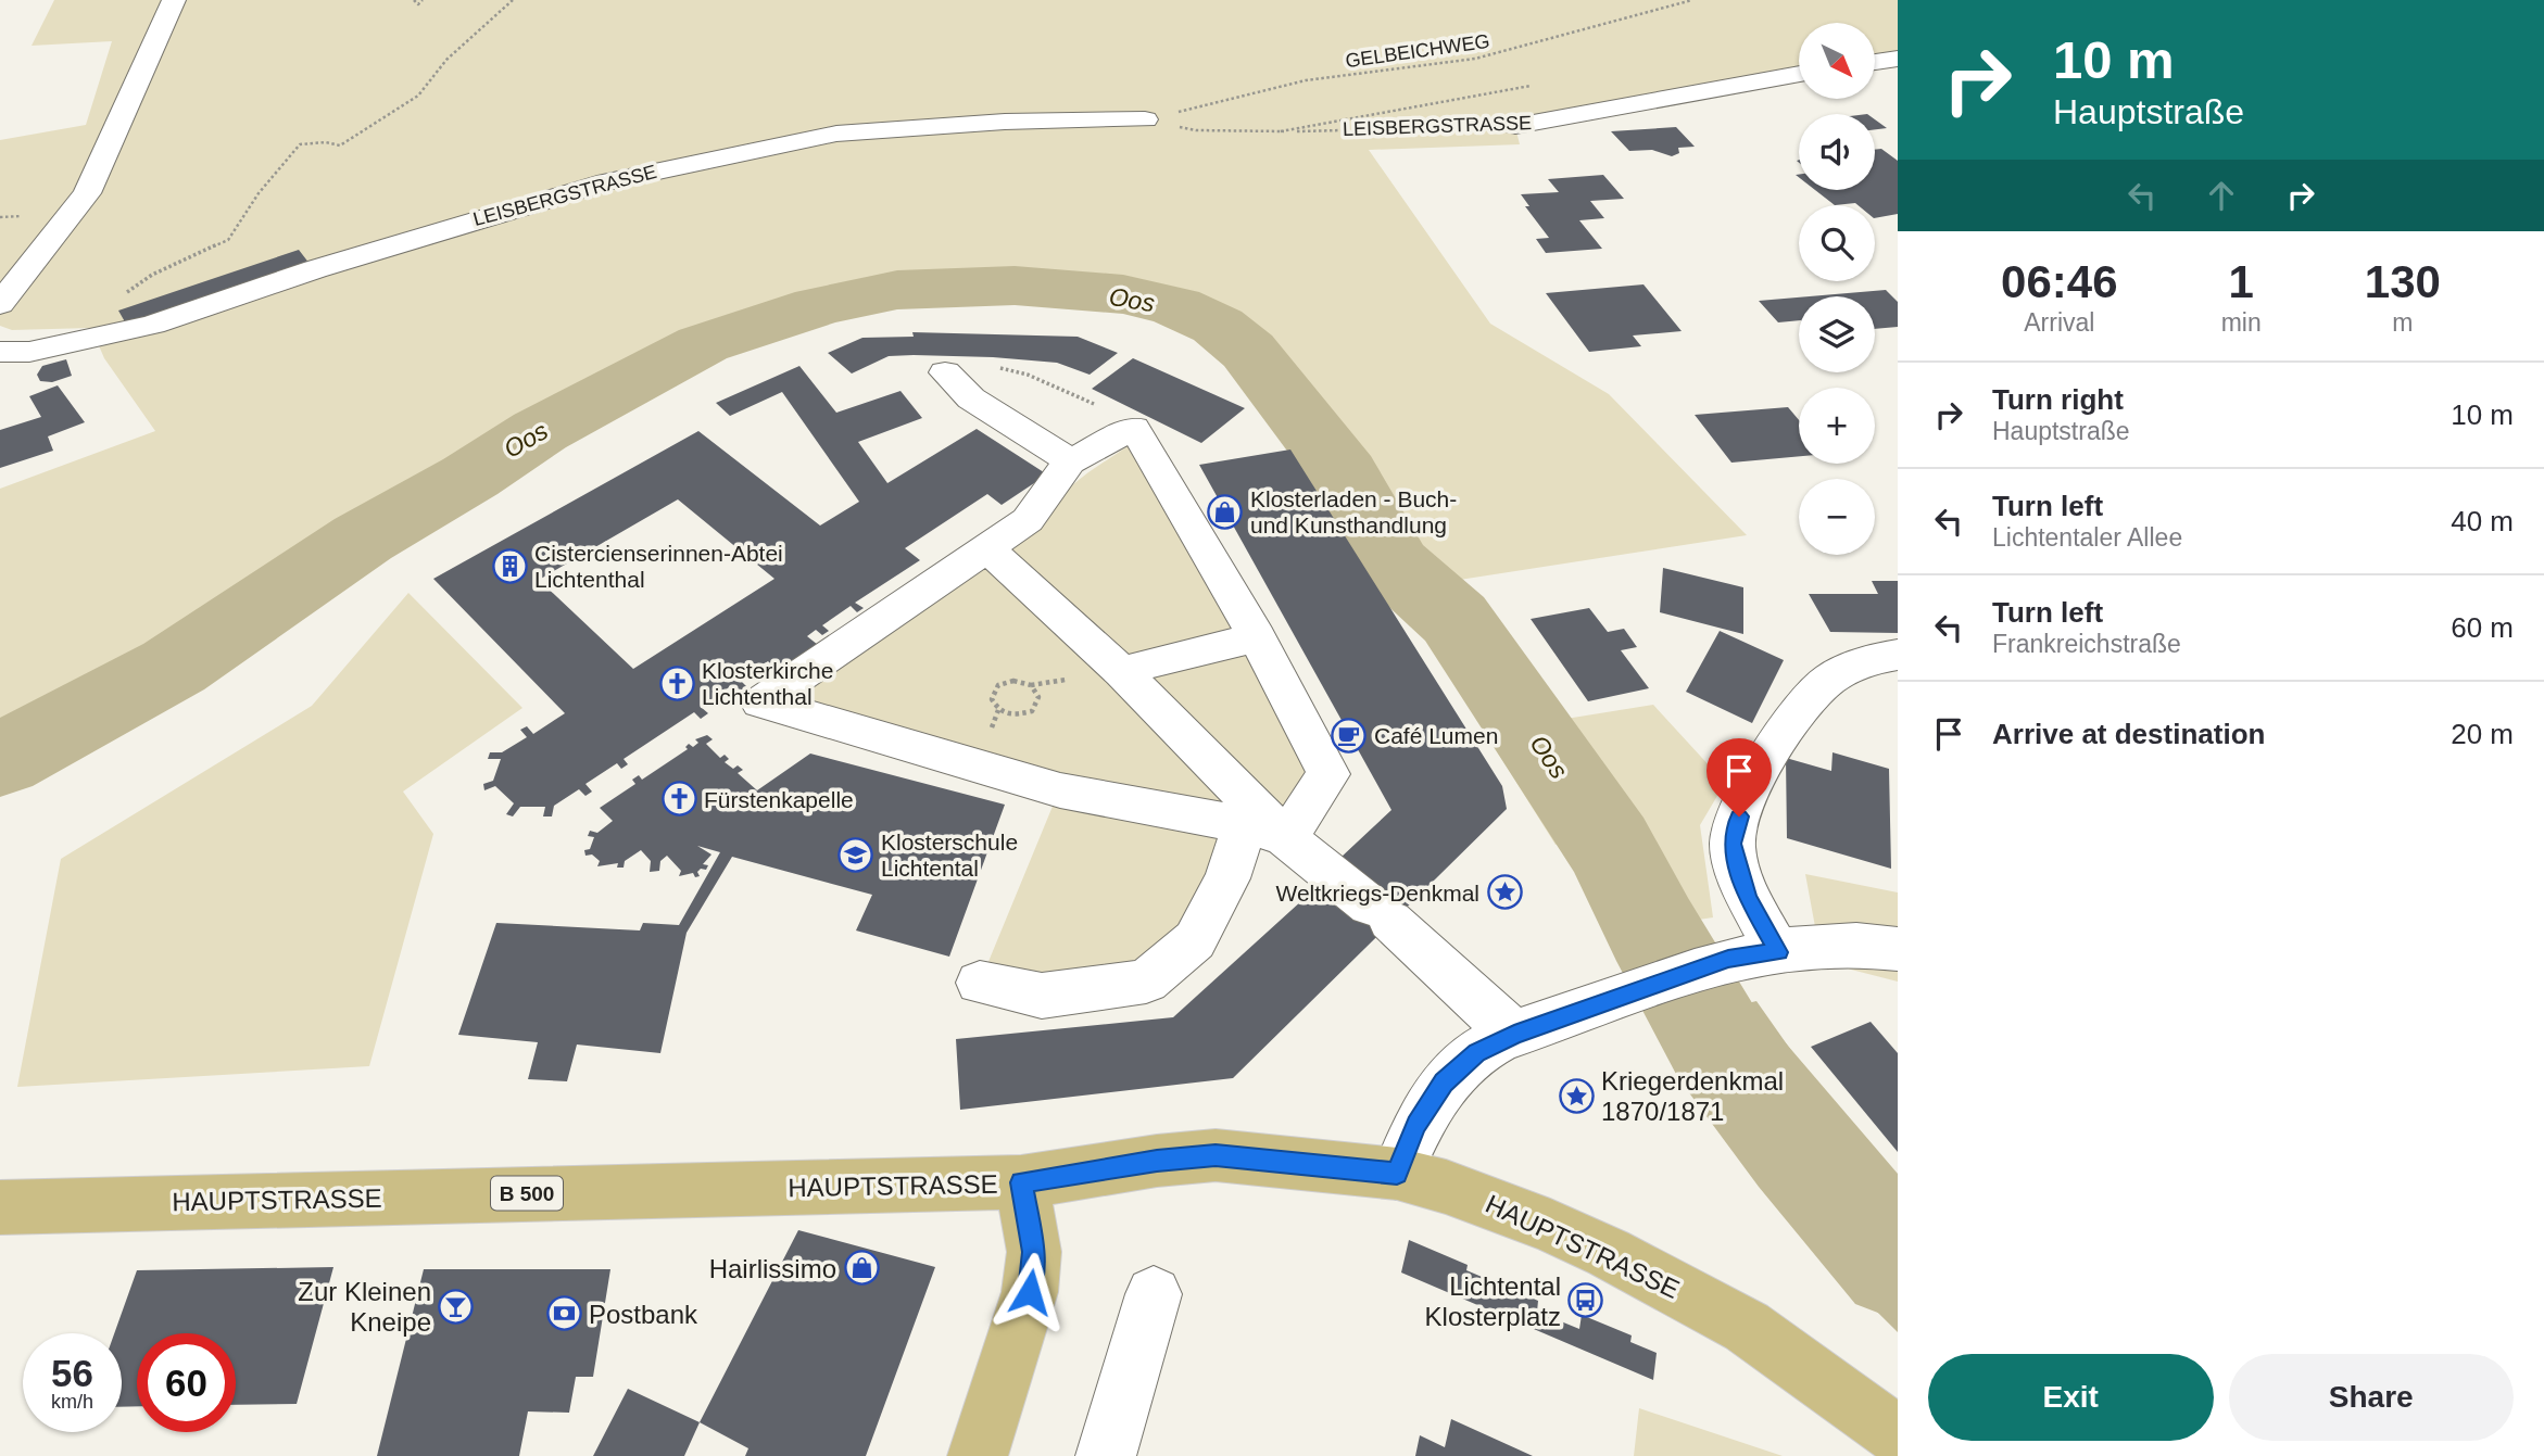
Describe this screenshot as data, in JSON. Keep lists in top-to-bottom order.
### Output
{
  "streets": {
    "main road": ["HAUPTSTRASSE", "B 500"],
    "street": ["LEISBERGSTRASSE"],
    "path": ["GELBEICHWEG"]
  },
  "crossings": [
    ["GELBEICHWEG", "LEISBERGSTRASSE"]
  ],
  "water": ["Oos"],
  "places": {
    "shop": ["Klosterladen - Buch- und Kunsthandlung", "Hairlissimo"],
    "building": ["Cistercienserinnen-Abtei Lichtenthal"],
    "church": ["Klosterkirche Lichtenthal", "Fürstenkapelle"],
    "cafe": ["Café Lumen"],
    "school or university": ["Klosterschule Lichtental"],
    "place": ["Weltkriegs-Denkmal", "Kriegerdenkmal 1870/1871"],
    "bus stop": ["Lichtental Klosterplatz"],
    "bar": ["Zur Kleinen Kneipe"],
    "bank": ["Postbank"]
  },
  "north": "bottom right",
  "page": {
    "turn": ["10 m", "Hauptstraße"],
    "map_buttons": ["+", "−"],
    "eta": [
      "06:46",
      "Arrival",
      "1",
      "min",
      "130",
      "m"
    ],
    "list": [
      {
        "name": "Turn right",
        "note": "Hauptstraße",
        "value": "10 m"
      },
      {
        "name": "Turn left",
        "note": "Lichtentaler Allee",
        "value": "40 m"
      },
      {
        "name": "Turn left",
        "note": "Frankreichstraße",
        "value": "60 m"
      },
      {
        "name": "Arrive at destination",
        "value": "20 m"
      }
    ],
    "speed": "56 km/h",
    "limit": "60",
    "buttons": ["Exit", "Share"]
  }
}
